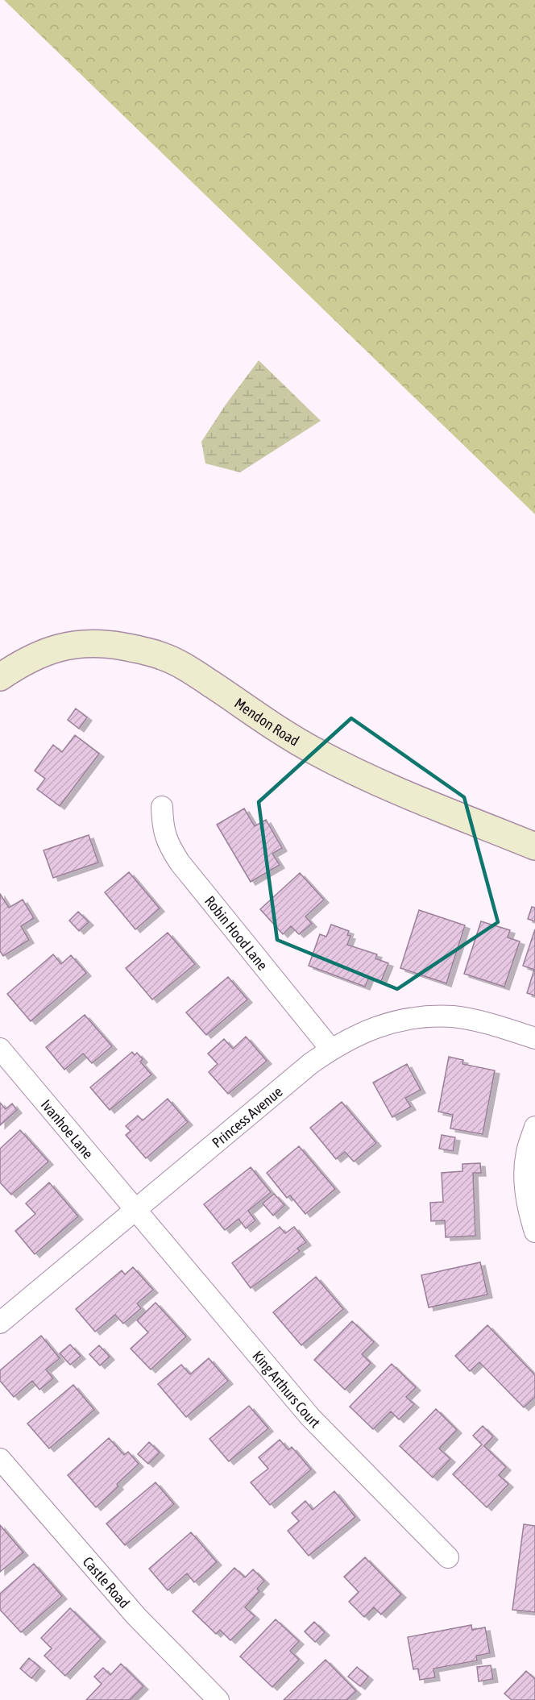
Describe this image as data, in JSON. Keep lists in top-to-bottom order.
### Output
{
  "streets": {
    "street": [
      "Mendon Road",
      "Robin Hood Lane",
      "Princess Avenue",
      "Ivanhoe Lane",
      "King Arthurs Court",
      "Castle Road"
    ]
  },
  "crossings": [
    ["Robin Hood Lane", "Princess Avenue"],
    ["Princess Avenue", "Ivanhoe Lane"],
    ["Princess Avenue", "King Arthurs Court"],
    ["Ivanhoe Lane", "King Arthurs Court"]
  ]
}
